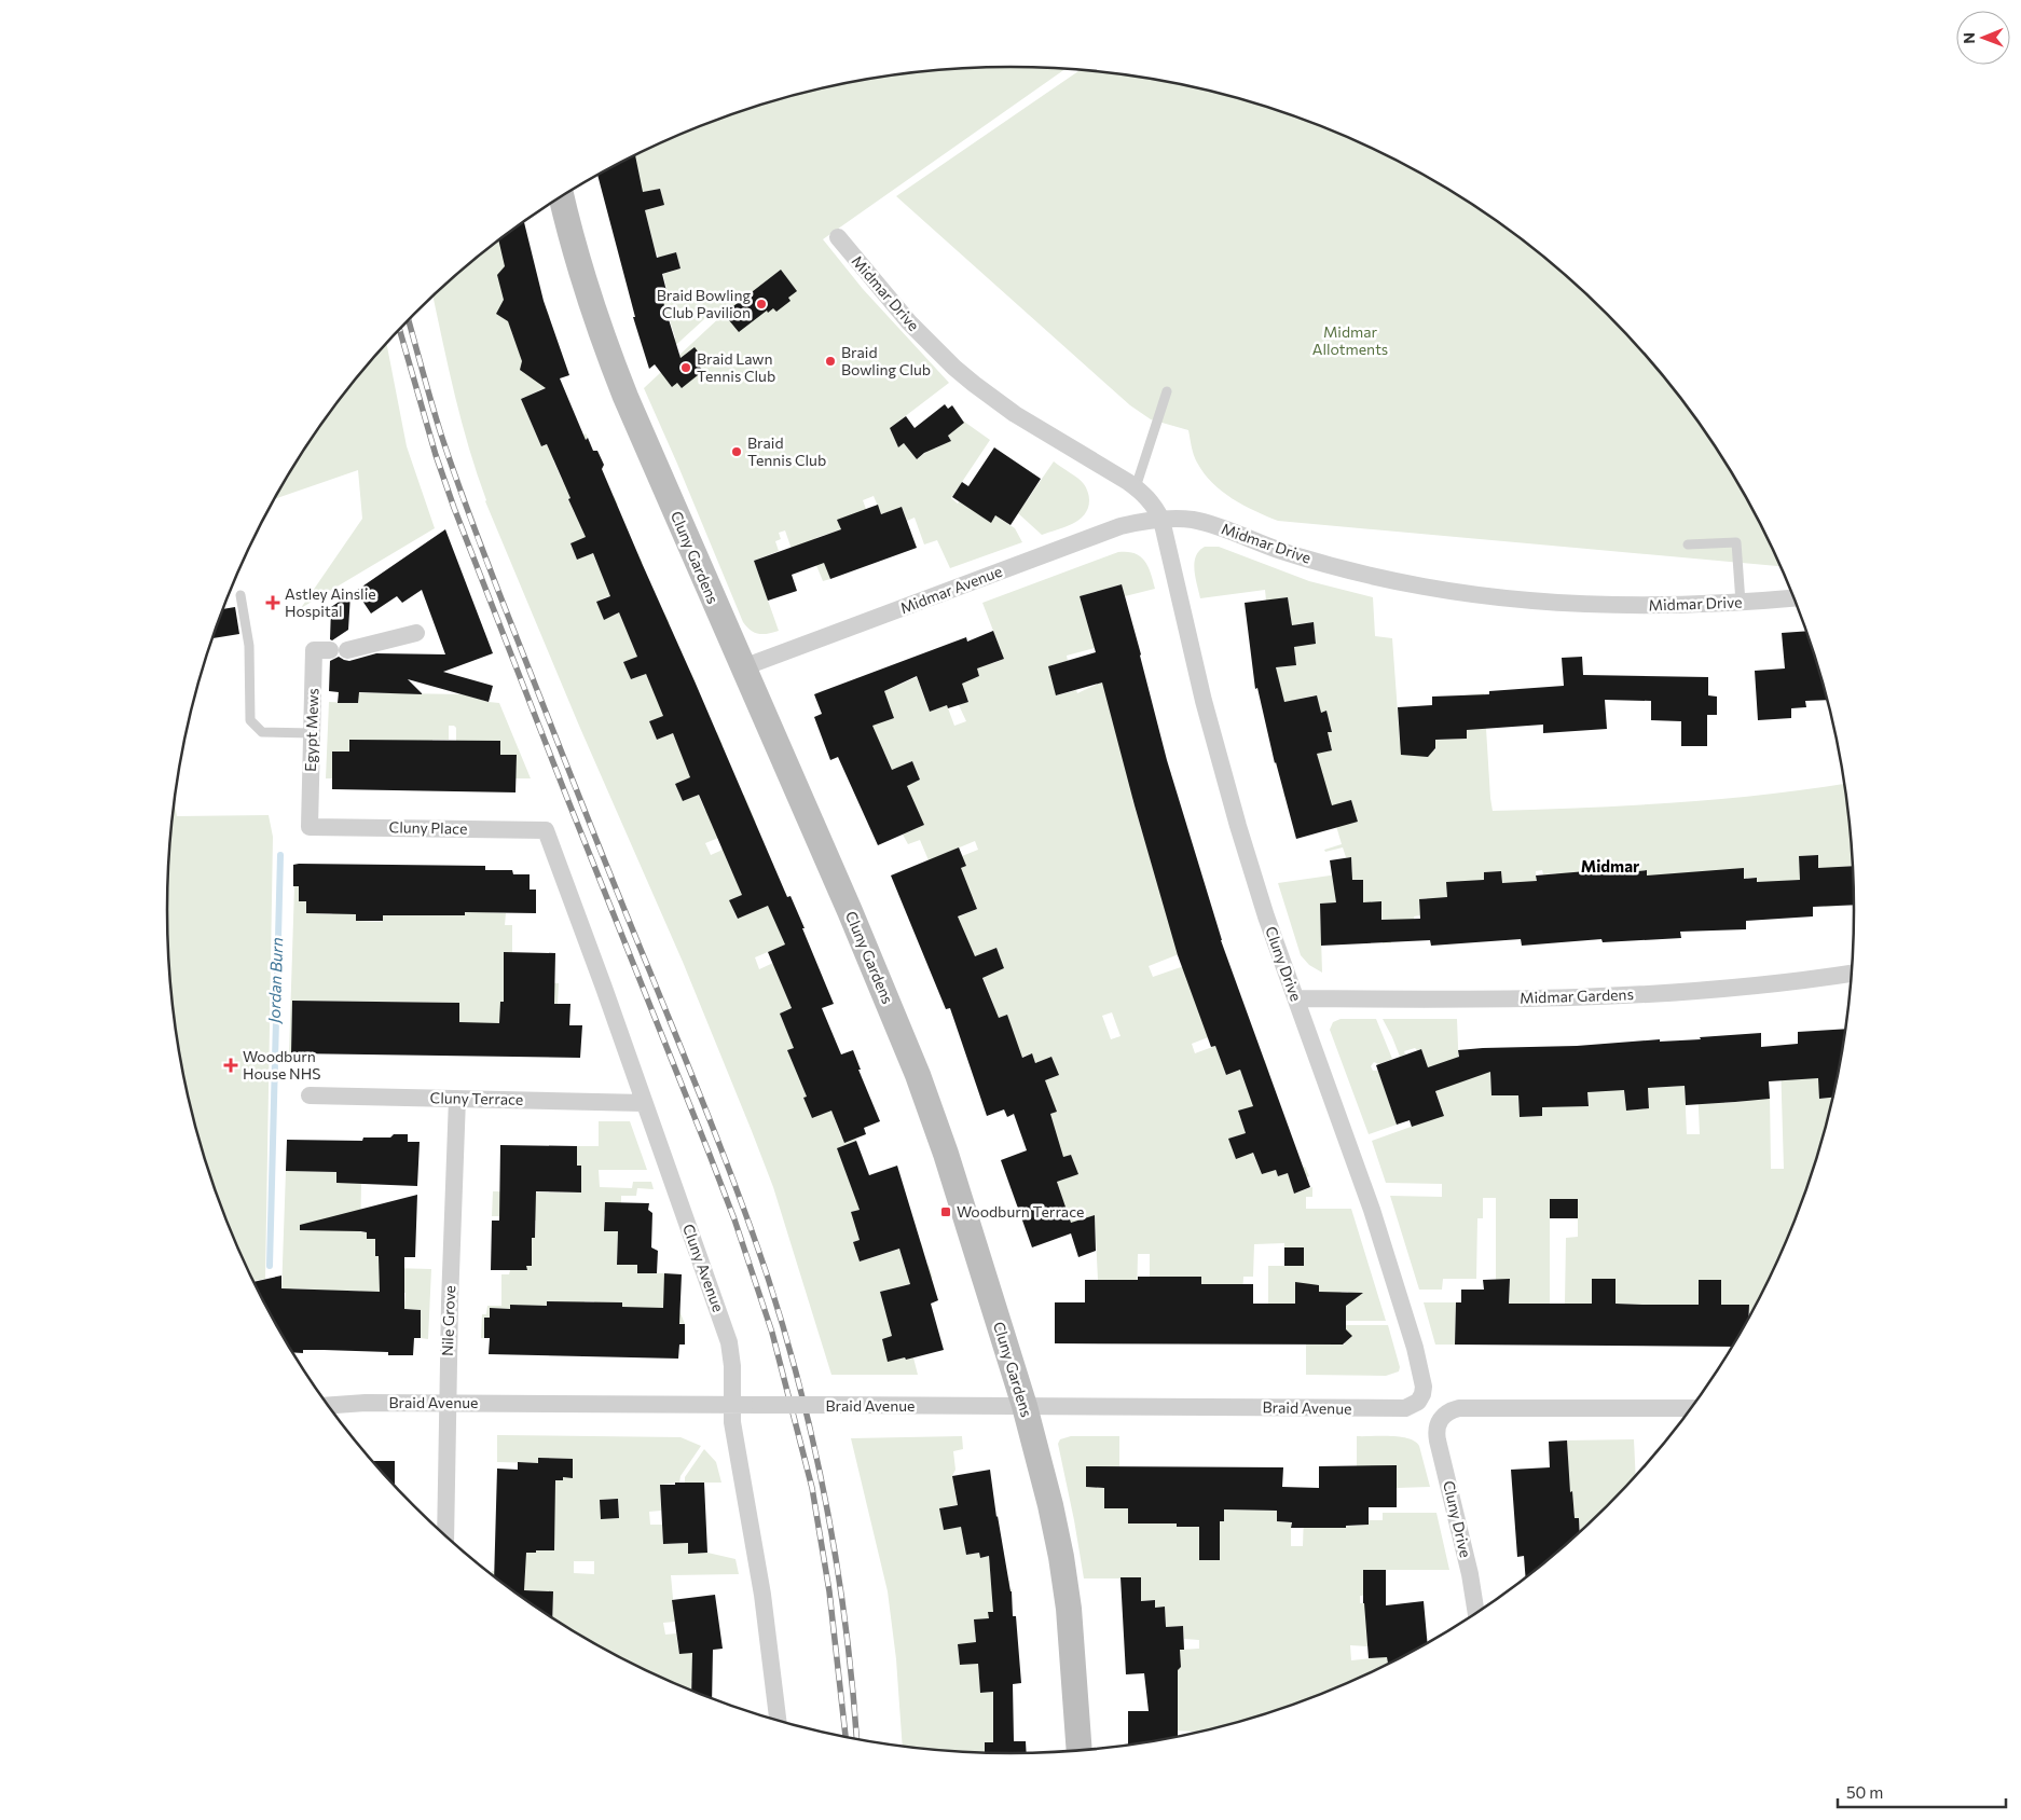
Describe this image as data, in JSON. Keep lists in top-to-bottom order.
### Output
{
  "streets": {
    "street": [
      "Midmar Drive",
      "Cluny Gardens",
      "Midmar Avenue",
      "Egypt Mews",
      "Cluny Place",
      "Cluny Drive",
      "Midmar Gardens",
      "Cluny Terrace",
      "Cluny Avenue",
      "Nile Grove",
      "Braid Avenue"
    ]
  },
  "crossings": [
    ["Midmar Drive", "Midmar Avenue"],
    ["Midmar Drive", "Cluny Drive"],
    ["Cluny Gardens", "Midmar Avenue"],
    ["Cluny Gardens", "Braid Avenue"],
    ["Midmar Avenue", "Cluny Drive"],
    ["Egypt Mews", "Cluny Place"],
    ["Cluny Place", "Cluny Avenue"],
    ["Cluny Drive", "Midmar Gardens"],
    ["Cluny Drive", "Braid Avenue"],
    ["Cluny Terrace", "Cluny Avenue"],
    ["Cluny Terrace", "Nile Grove"],
    ["Cluny Avenue", "Braid Avenue"],
    ["Nile Grove", "Braid Avenue"]
  ],
  "districts": ["Midmar"],
  "water": ["Jordan Burn"],
  "parks": ["Midmar Allotments"],
  "places": {
    "other": [
      "Braid Bowling Club Pavilion",
      "Braid Bowling Club",
      "Braid Lawn Tennis Club",
      "Braid Tennis Club"
    ],
    "health": ["Astley Ainslie Hospital", "Woodburn House NHS"],
    "transit": ["Woodburn Terrace"]
  },
  "scale_bar": "50 m",
  "north": "left"
}
